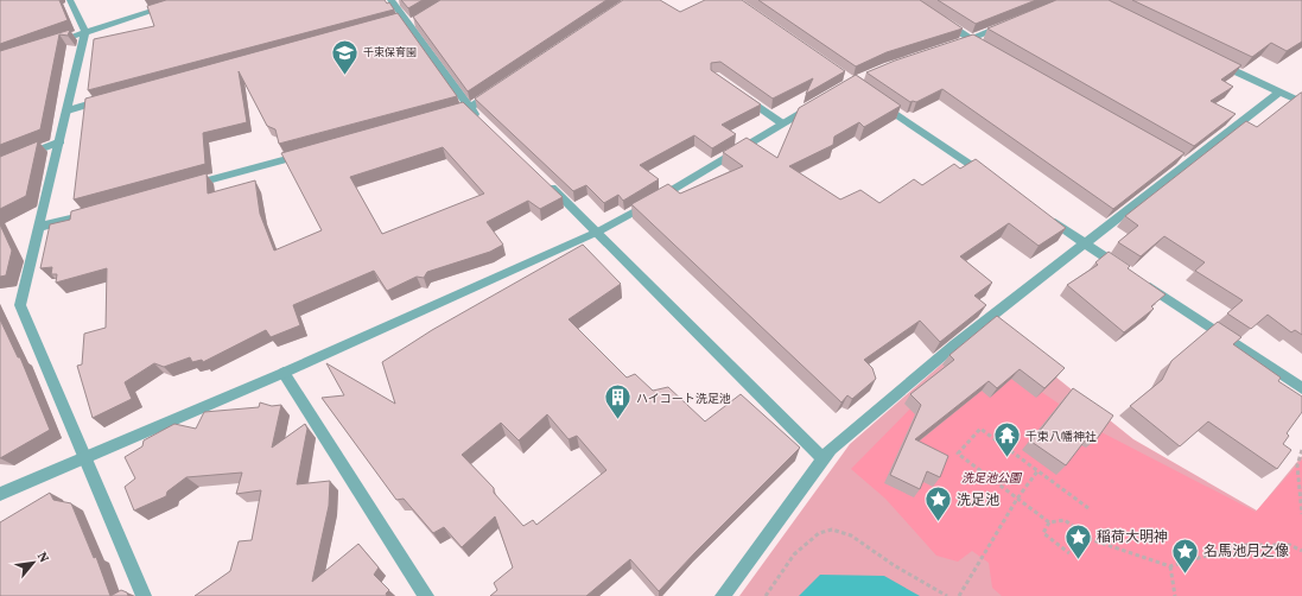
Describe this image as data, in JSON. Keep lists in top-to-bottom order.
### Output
{
  "parks": ["洗足池公園"],
  "places": {
    "school or university": ["千束保育園"],
    "building": ["ハイコート洗足池"],
    "temple": ["千束八幡神社"],
    "place": ["洗足池", "稲荷大明神", "名馬池月之像"]
  },
  "north": "top right"
}
